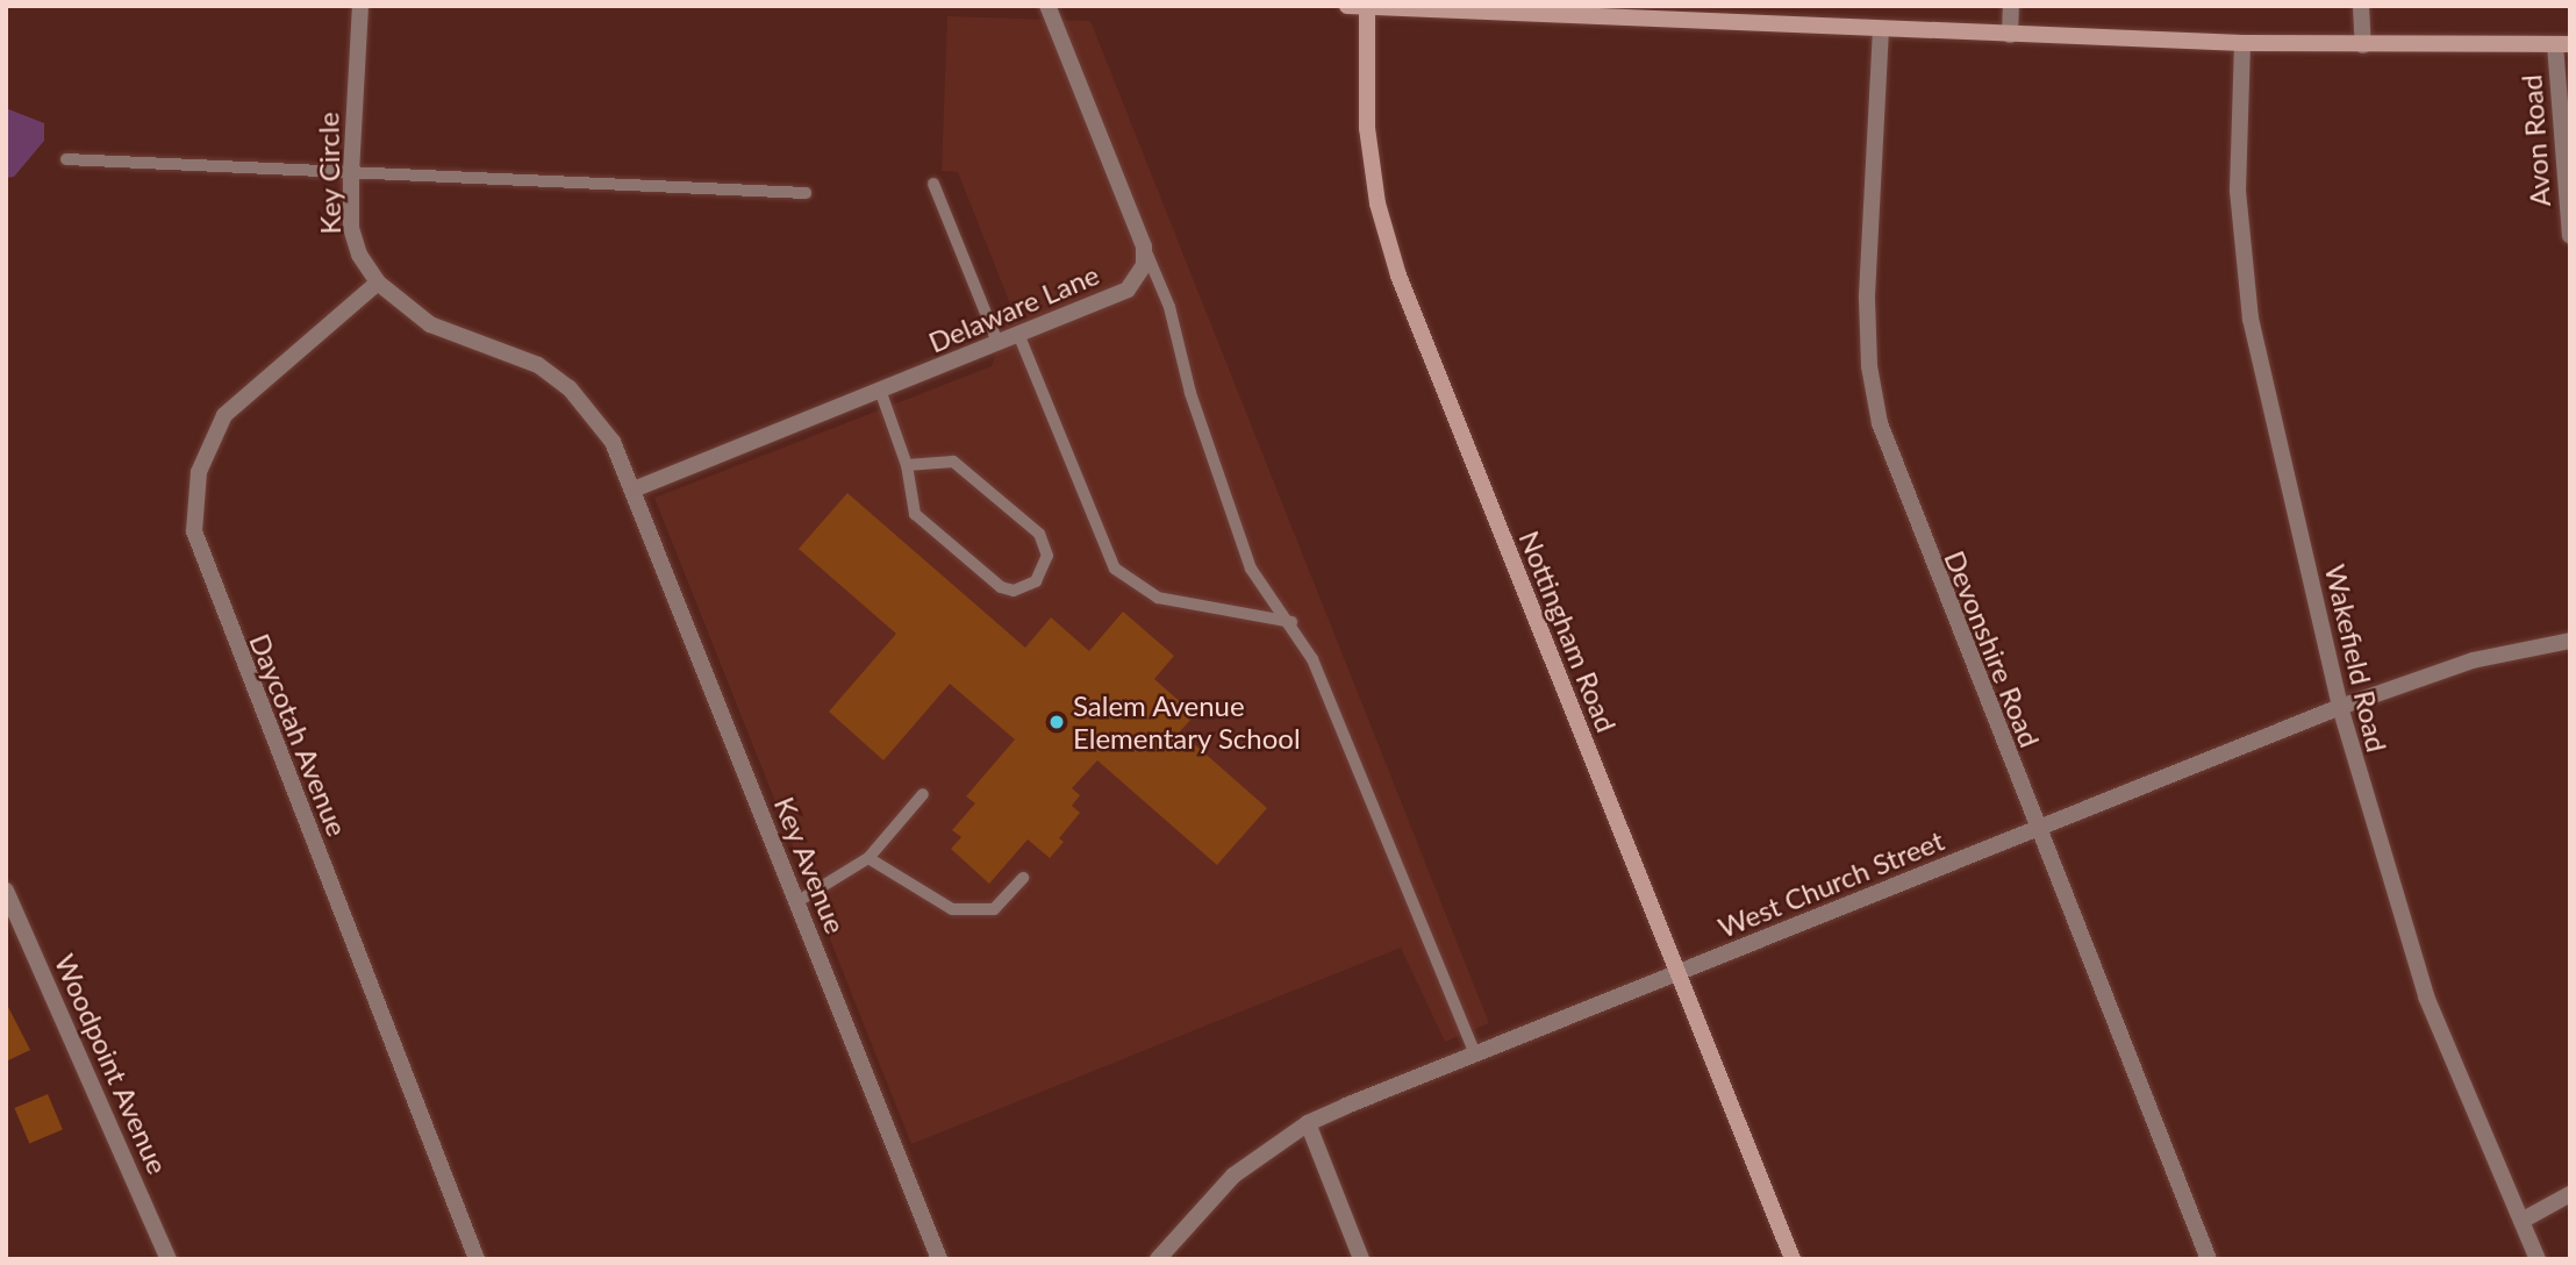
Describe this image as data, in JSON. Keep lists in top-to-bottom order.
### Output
{
  "streets": {
    "street": [
      "Avon Road",
      "Key Circle",
      "Delaware Lane",
      "Nottingham Road",
      "Devonshire Road",
      "Wakefield Road",
      "Daycotah Avenue",
      "Key Avenue",
      "West Church Street",
      "Woodpoint Avenue"
    ]
  },
  "crossings": [
    ["Key Circle", "Delaware Lane"],
    ["Key Circle", "Daycotah Avenue"],
    ["Key Circle", "Key Avenue"],
    ["Delaware Lane", "Key Avenue"],
    ["Nottingham Road", "West Church Street"],
    ["Devonshire Road", "West Church Street"],
    ["Wakefield Road", "West Church Street"]
  ],
  "places": ["Salem Avenue Elementary School"]
}
